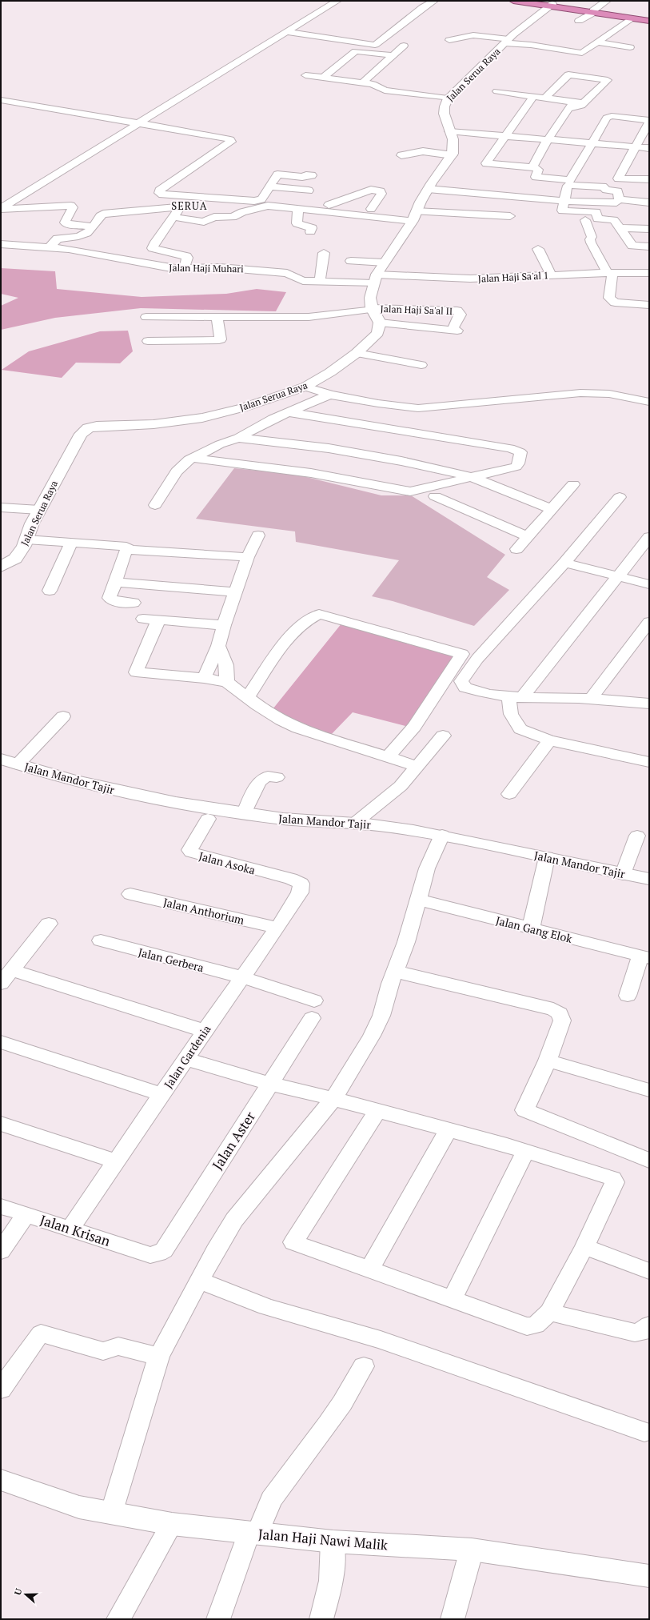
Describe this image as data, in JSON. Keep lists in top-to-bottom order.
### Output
{
  "streets": {
    "main road": ["Jalan Serua Raya", "Jalan Mandor Tajir", "Jalan Haji Nawi Malik"],
    "street": [
      "Jalan Haji Muhari",
      "Jalan Haji Sa'al 1",
      "Jalan Haji Sa'al II",
      "Jalan Asoka",
      "Jalan Anthorium",
      "Jalan Gang Elok",
      "Jalan Gerbera",
      "Jalan Gardenia",
      "Jalan Aster",
      "Jalan Krisan"
    ]
  },
  "crossings": [
    ["Jalan Serua Raya", "Jalan Haji Sa'al II"],
    ["Jalan Haji Muhari", "Jalan Haji Sa'al 1"],
    ["Jalan Asoka", "Jalan Gardenia"],
    ["Jalan Anthorium", "Jalan Gardenia"],
    ["Jalan Gerbera", "Jalan Gardenia"],
    ["Jalan Gerbera", "Jalan Aster"],
    ["Jalan Gardenia", "Jalan Krisan"],
    ["Jalan Aster", "Jalan Krisan"]
  ],
  "districts": ["SERUA"],
  "north": "left"
}
